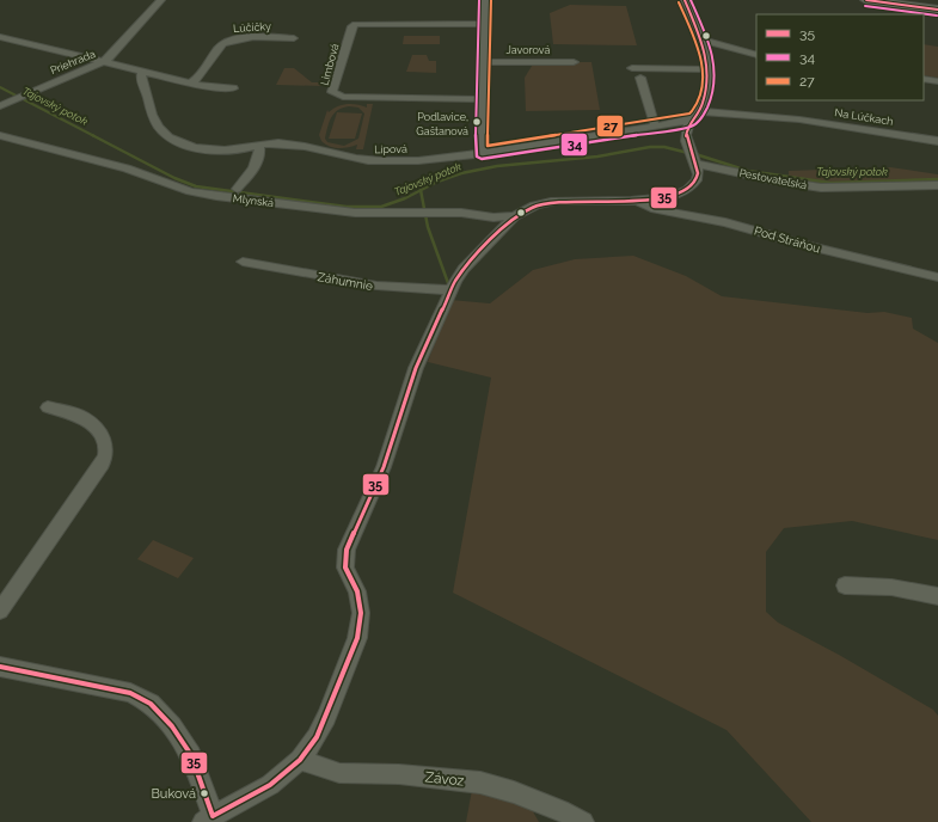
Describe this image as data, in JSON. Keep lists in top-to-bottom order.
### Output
{
  "streets": {
    "street": [
      "Lúčičky",
      "Javorová",
      "Priehrada",
      "Limbová",
      "Na Lúčkach",
      "Lipová",
      "Pestovateľská",
      "Mlynská",
      "Pod Stráňou",
      "Záhumnie",
      "Závoz"
    ]
  },
  "water": ["Tajovský potok"],
  "places": ["Podlavice, Gaštanová", "Buková"],
  "lines": ["transit line 35", "transit line 34", "transit line 27"],
  "legend": ["35", "34", "27"]
}
